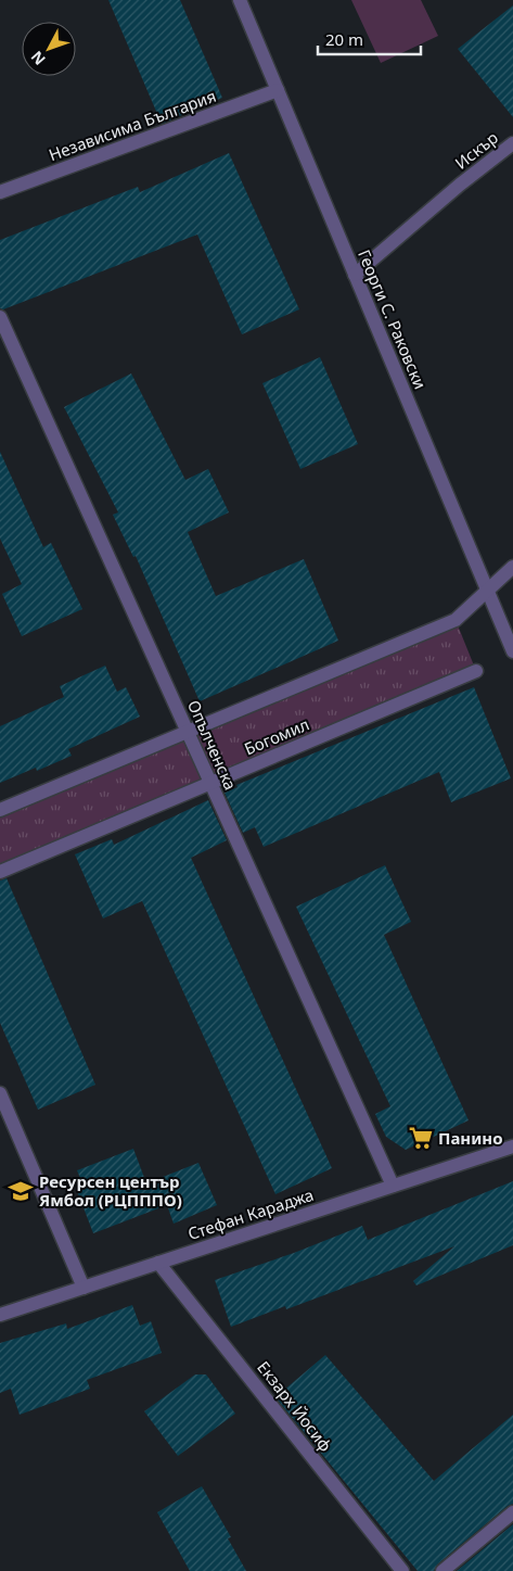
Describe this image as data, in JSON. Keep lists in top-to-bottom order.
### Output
{
  "streets": {
    "street": [
      "Независима България",
      "Искър",
      "Георги С. Раковски",
      "Богомил",
      "Опълченска",
      "Стефан Караджа",
      "Екзарх Йосиф"
    ]
  },
  "crossings": [
    ["Независима България", "Георги С. Раковски"],
    ["Искър", "Георги С. Раковски"],
    ["Богомил", "Опълченска"],
    ["Опълченска", "Стефан Караджа"],
    ["Стефан Караджа", "Екзарх Йосиф"]
  ],
  "places": {
    "supermarket": ["Панино"],
    "school or university": ["Ресурсен център Ямбол (РЦПППО)"]
  },
  "scale_bar": "20 m",
  "north": "bottom left"
}
